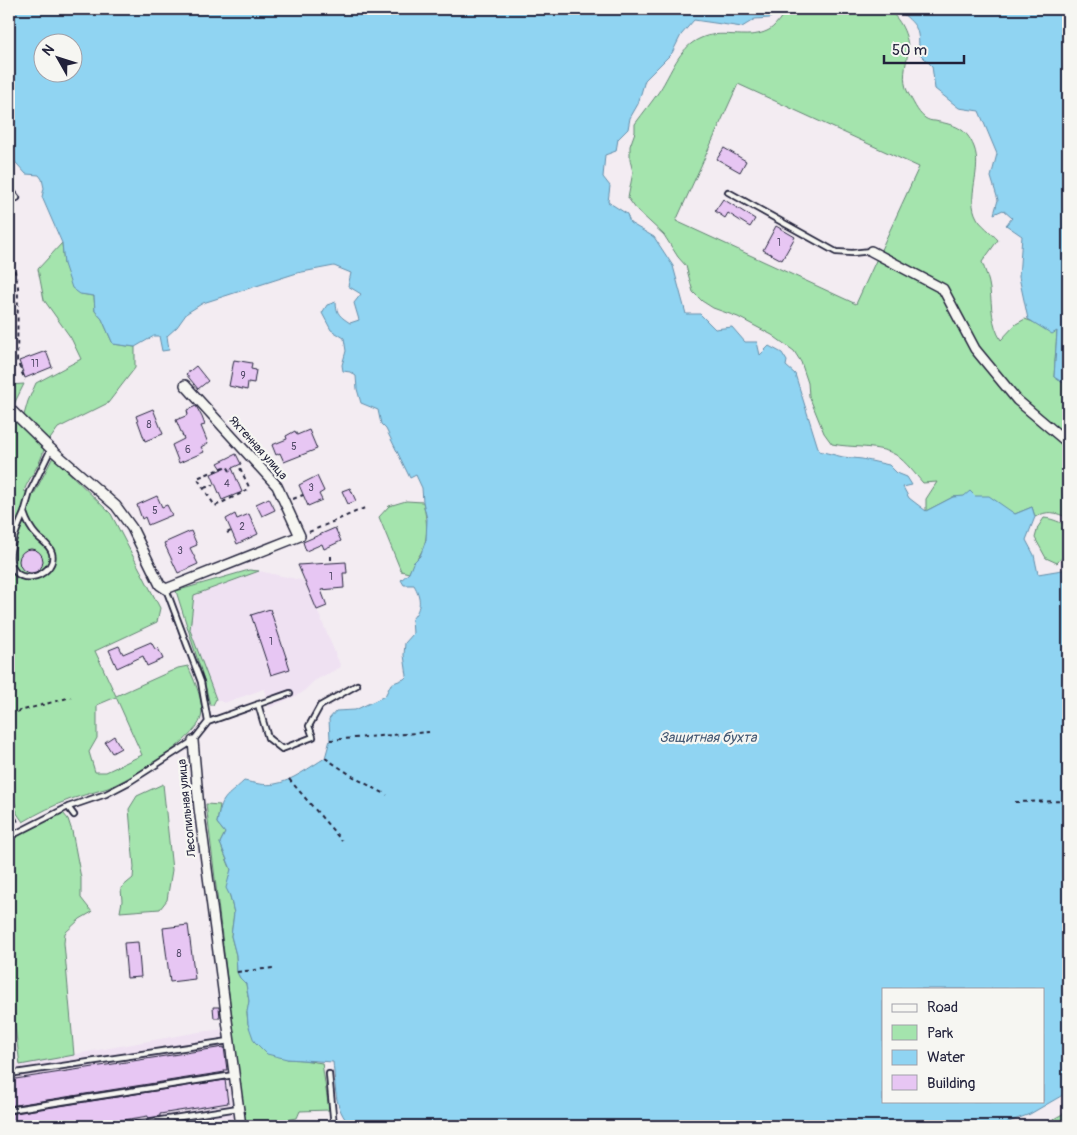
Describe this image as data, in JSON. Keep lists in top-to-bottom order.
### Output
{
  "streets": {
    "street": ["Яхтенная улица", "Лесопильная улица"]
  },
  "water": ["Защитная бухта"],
  "house_numbers": [
    "1",
    "11",
    "9",
    "8",
    "5",
    "6",
    "4",
    "3",
    "5",
    "2",
    "3",
    "1",
    "1",
    "8"
  ],
  "legend": [
    "Road",
    "Park",
    "Water",
    "Building"
  ],
  "scale_bar": "50 m",
  "north": "top left"
}
